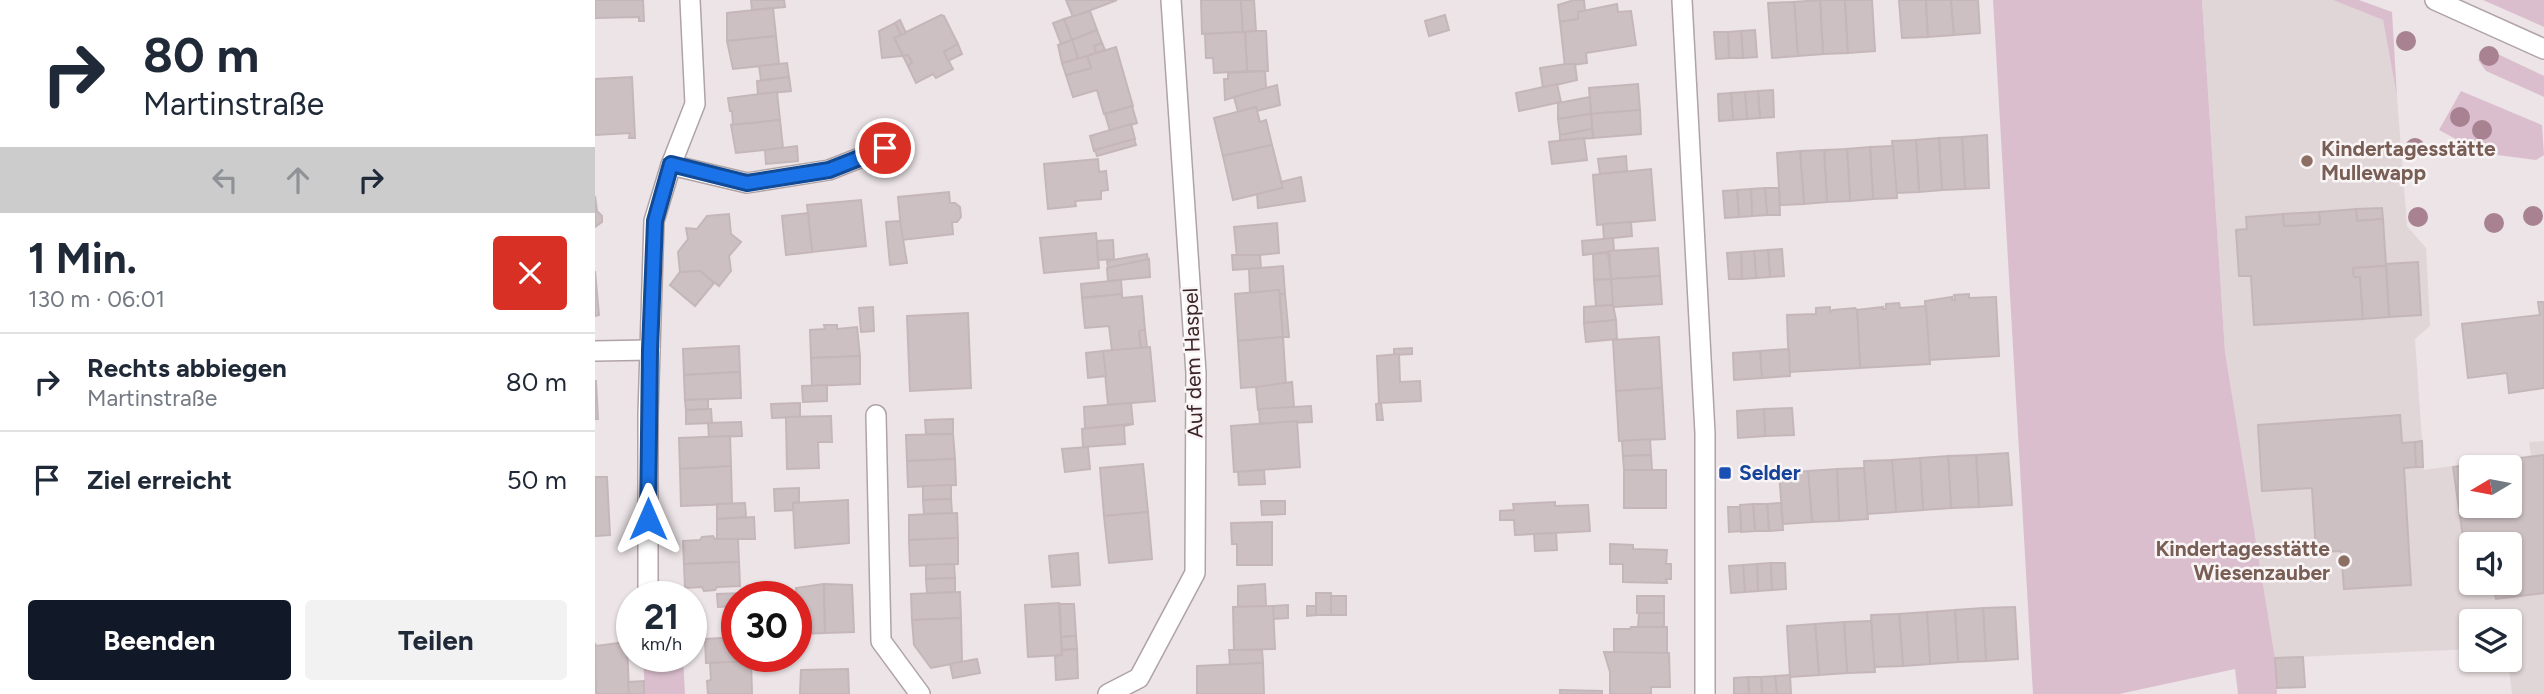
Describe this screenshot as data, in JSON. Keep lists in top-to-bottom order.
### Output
{
  "streets": {
    "street": ["Auf dem Haspel"]
  },
  "places": {
    "other": ["Kindertagesstätte Mullewapp", "Kindertagesstätte Wiesenzauber"],
    "transit": ["Selder"]
  },
  "north": "left",
  "page": {
    "turn": ["80 m", "Martinstraße"],
    "heading": ["1 Min.", "130 m · 06:01"],
    "list": [
      {
        "name": "Rechts abbiegen",
        "note": "Martinstraße",
        "value": "80 m"
      },
      {
        "name": "Ziel erreicht",
        "value": "50 m"
      }
    ],
    "speed": "21 km/h",
    "limit": "30",
    "buttons": ["Beenden", "Teilen"]
  }
}
